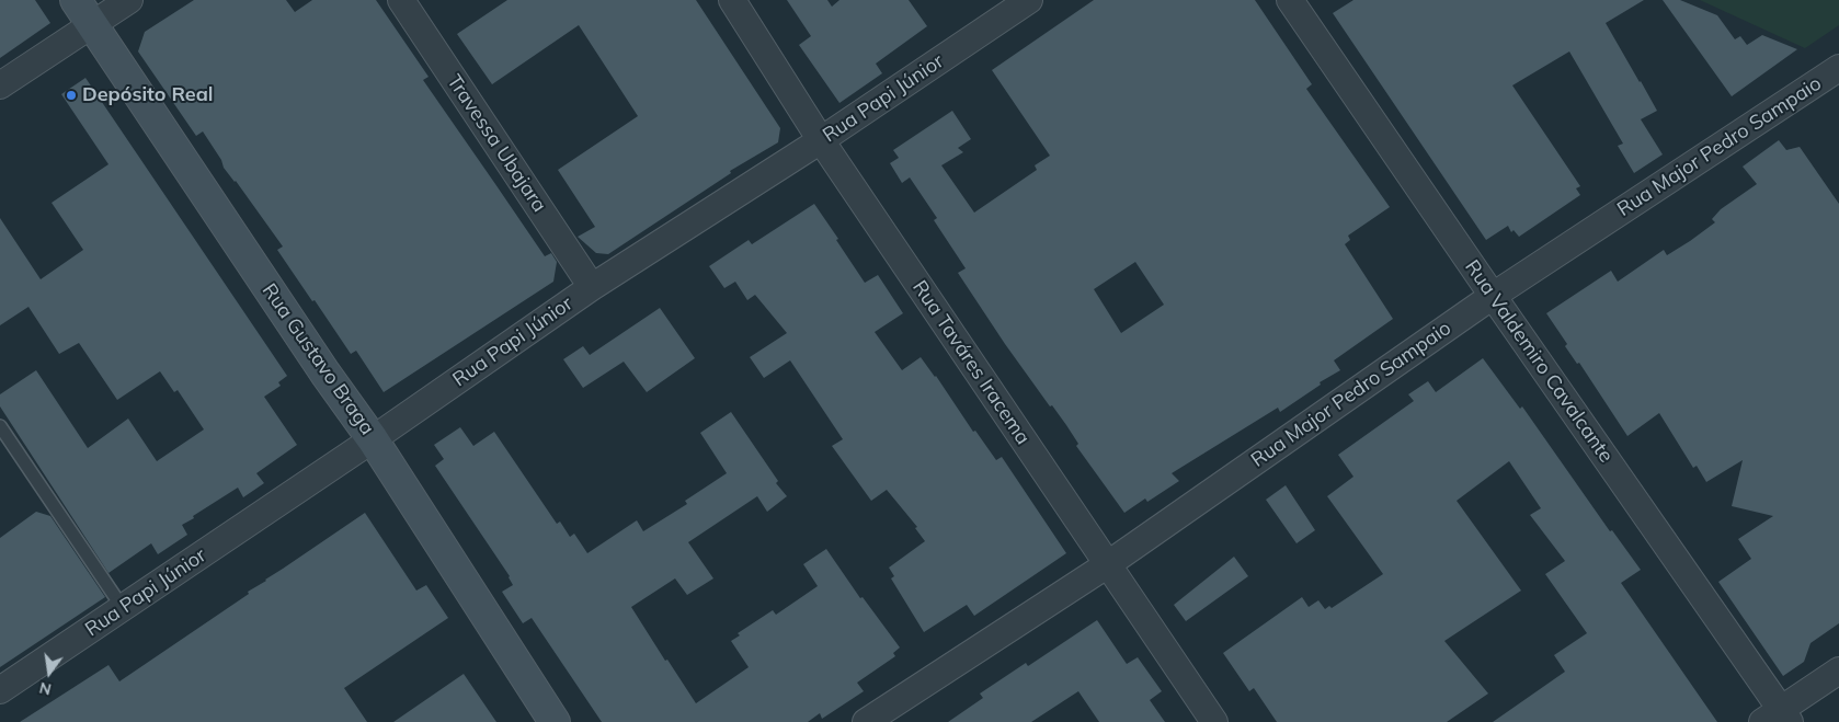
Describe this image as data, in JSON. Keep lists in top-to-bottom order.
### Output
{
  "streets": {
    "street": [
      "Rua Papi Júnior",
      "Travessa Ubajara",
      "Rua Major Pedro Sampaio",
      "Rua Gustavo Braga",
      "Rua Valdemiro Cavalcante",
      "Rua Taváres Iracema"
    ]
  },
  "crossings": [
    ["Rua Papi Júnior", "Travessa Ubajara"],
    ["Rua Papi Júnior", "Rua Gustavo Braga"],
    ["Rua Papi Júnior", "Rua Taváres Iracema"],
    ["Rua Major Pedro Sampaio", "Rua Valdemiro Cavalcante"],
    ["Rua Major Pedro Sampaio", "Rua Taváres Iracema"]
  ],
  "places": ["Depósito Real"],
  "north": "bottom"
}
